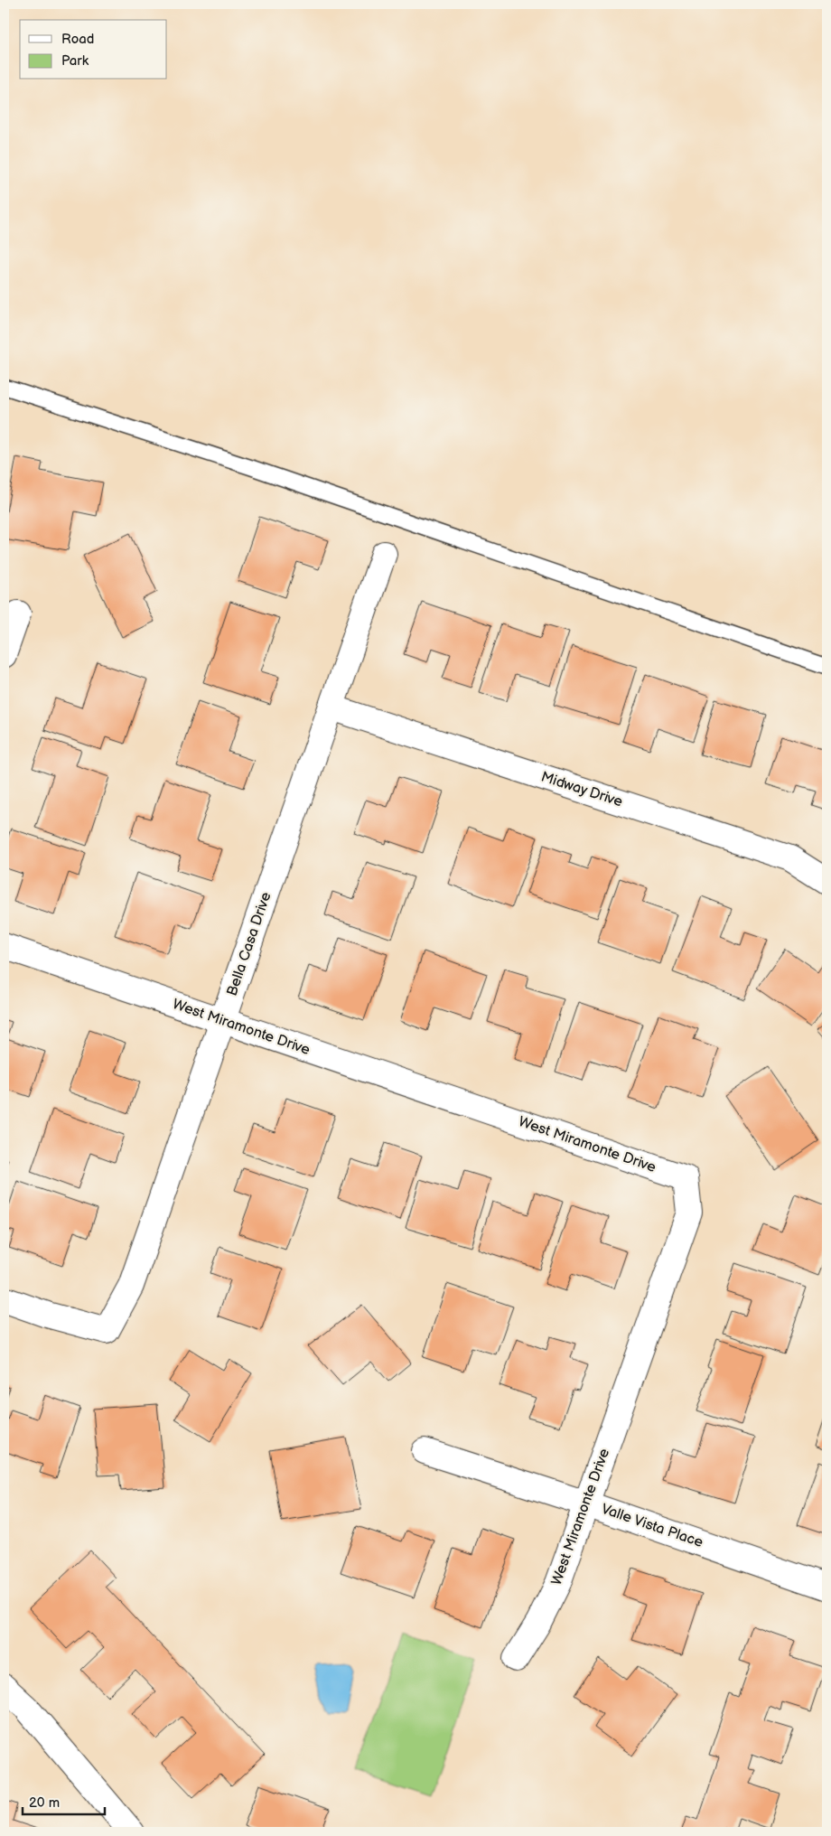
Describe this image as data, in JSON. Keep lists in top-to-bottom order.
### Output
{
  "streets": {
    "street": [
      "Midway Drive",
      "Bella Casa Drive",
      "West Miramonte Drive",
      "Valle Vista Place"
    ]
  },
  "crossings": [
    ["Midway Drive", "Bella Casa Drive"],
    ["Bella Casa Drive", "West Miramonte Drive"],
    ["West Miramonte Drive", "Valle Vista Place"]
  ],
  "legend": ["Road", "Park"],
  "scale_bar": "20 m"
}
